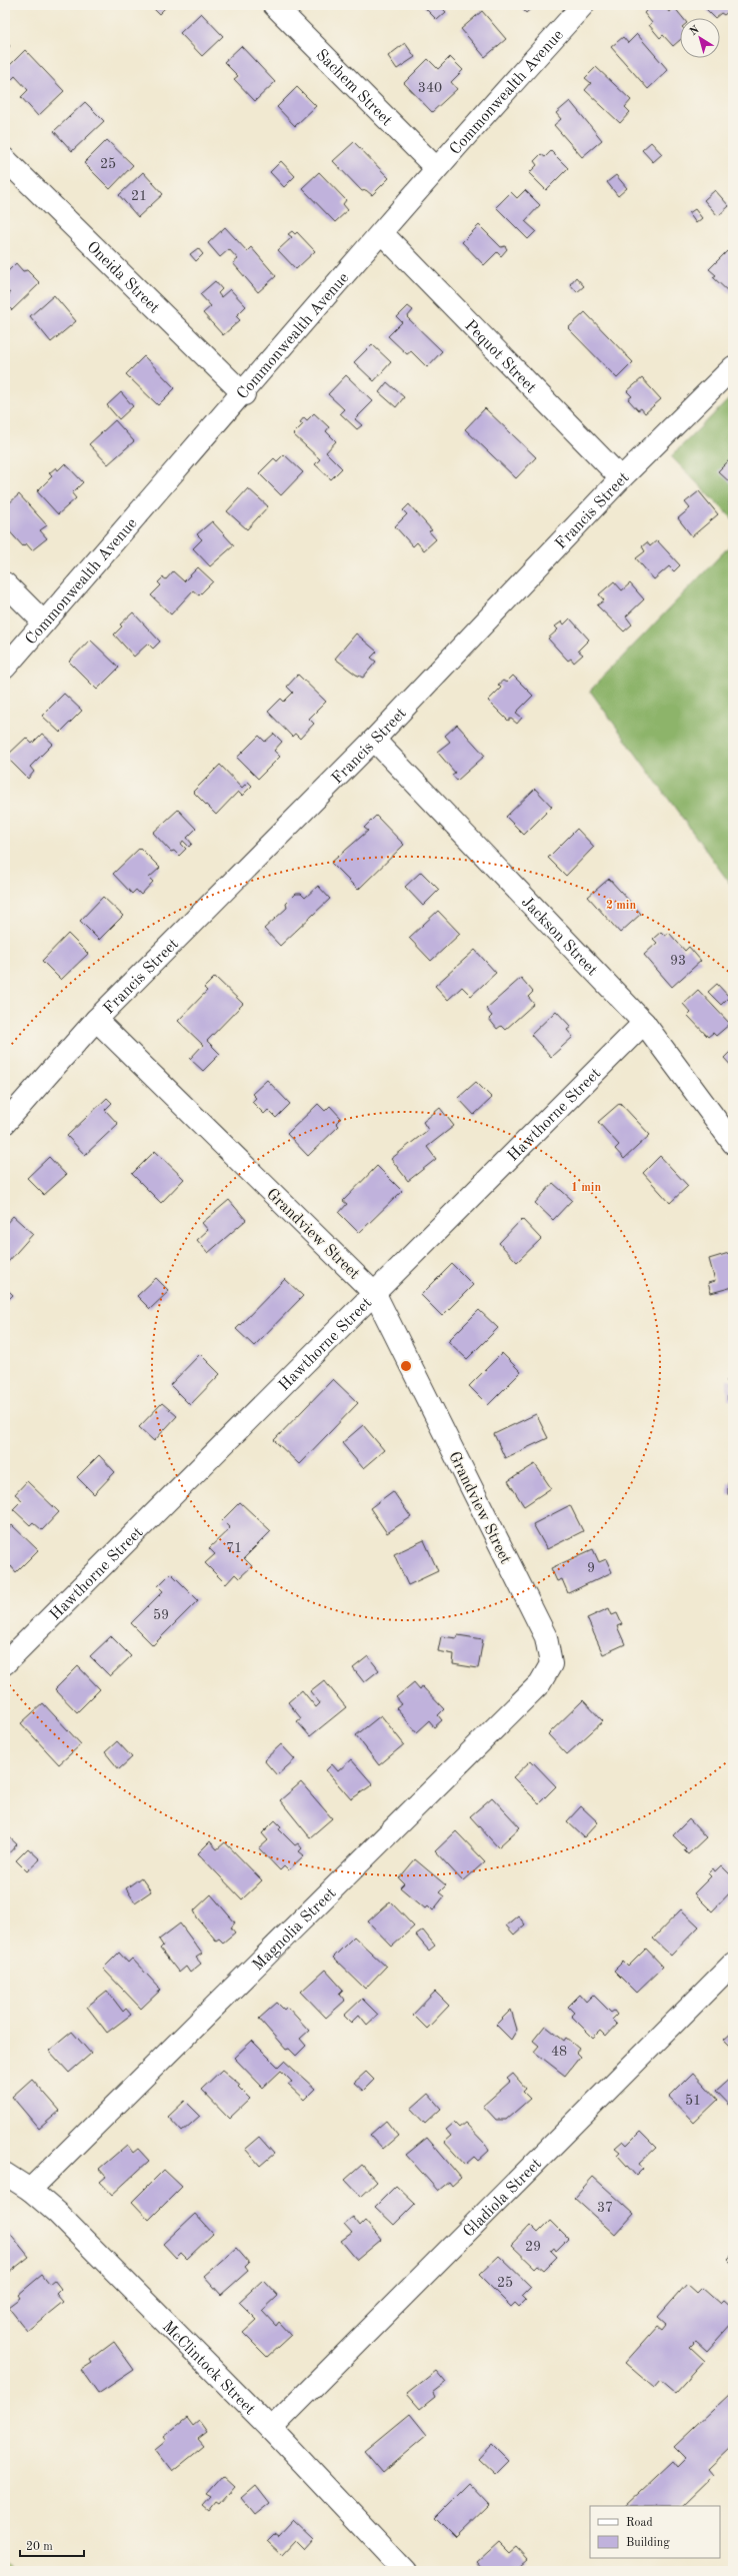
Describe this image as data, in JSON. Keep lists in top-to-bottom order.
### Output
{
  "streets": {
    "street": [
      "Sachem Street",
      "Commonwealth Avenue",
      "Oneida Street",
      "Pequot Street",
      "Francis Street",
      "Jackson Street",
      "Hawthorne Street",
      "Grandview Street",
      "Magnolia Street",
      "Gladiola Street",
      "McClintock Street"
    ]
  },
  "crossings": [
    ["Sachem Street", "Commonwealth Avenue"],
    ["Commonwealth Avenue", "Oneida Street"],
    ["Commonwealth Avenue", "Pequot Street"],
    ["Pequot Street", "Francis Street"],
    ["Francis Street", "Jackson Street"],
    ["Francis Street", "Grandview Street"],
    ["Jackson Street", "Hawthorne Street"],
    ["Hawthorne Street", "Grandview Street"],
    ["Grandview Street", "Magnolia Street"],
    ["Magnolia Street", "McClintock Street"],
    ["Gladiola Street", "McClintock Street"]
  ],
  "house_numbers": [
    "340",
    "25",
    "21",
    "93",
    "71",
    "9",
    "59",
    "48",
    "51",
    "37",
    "29",
    "25"
  ],
  "legend": ["Road", "Building"],
  "scale_bar": "20 m",
  "north": "top left",
  "rings": ["2 min", "1 min"]
}
